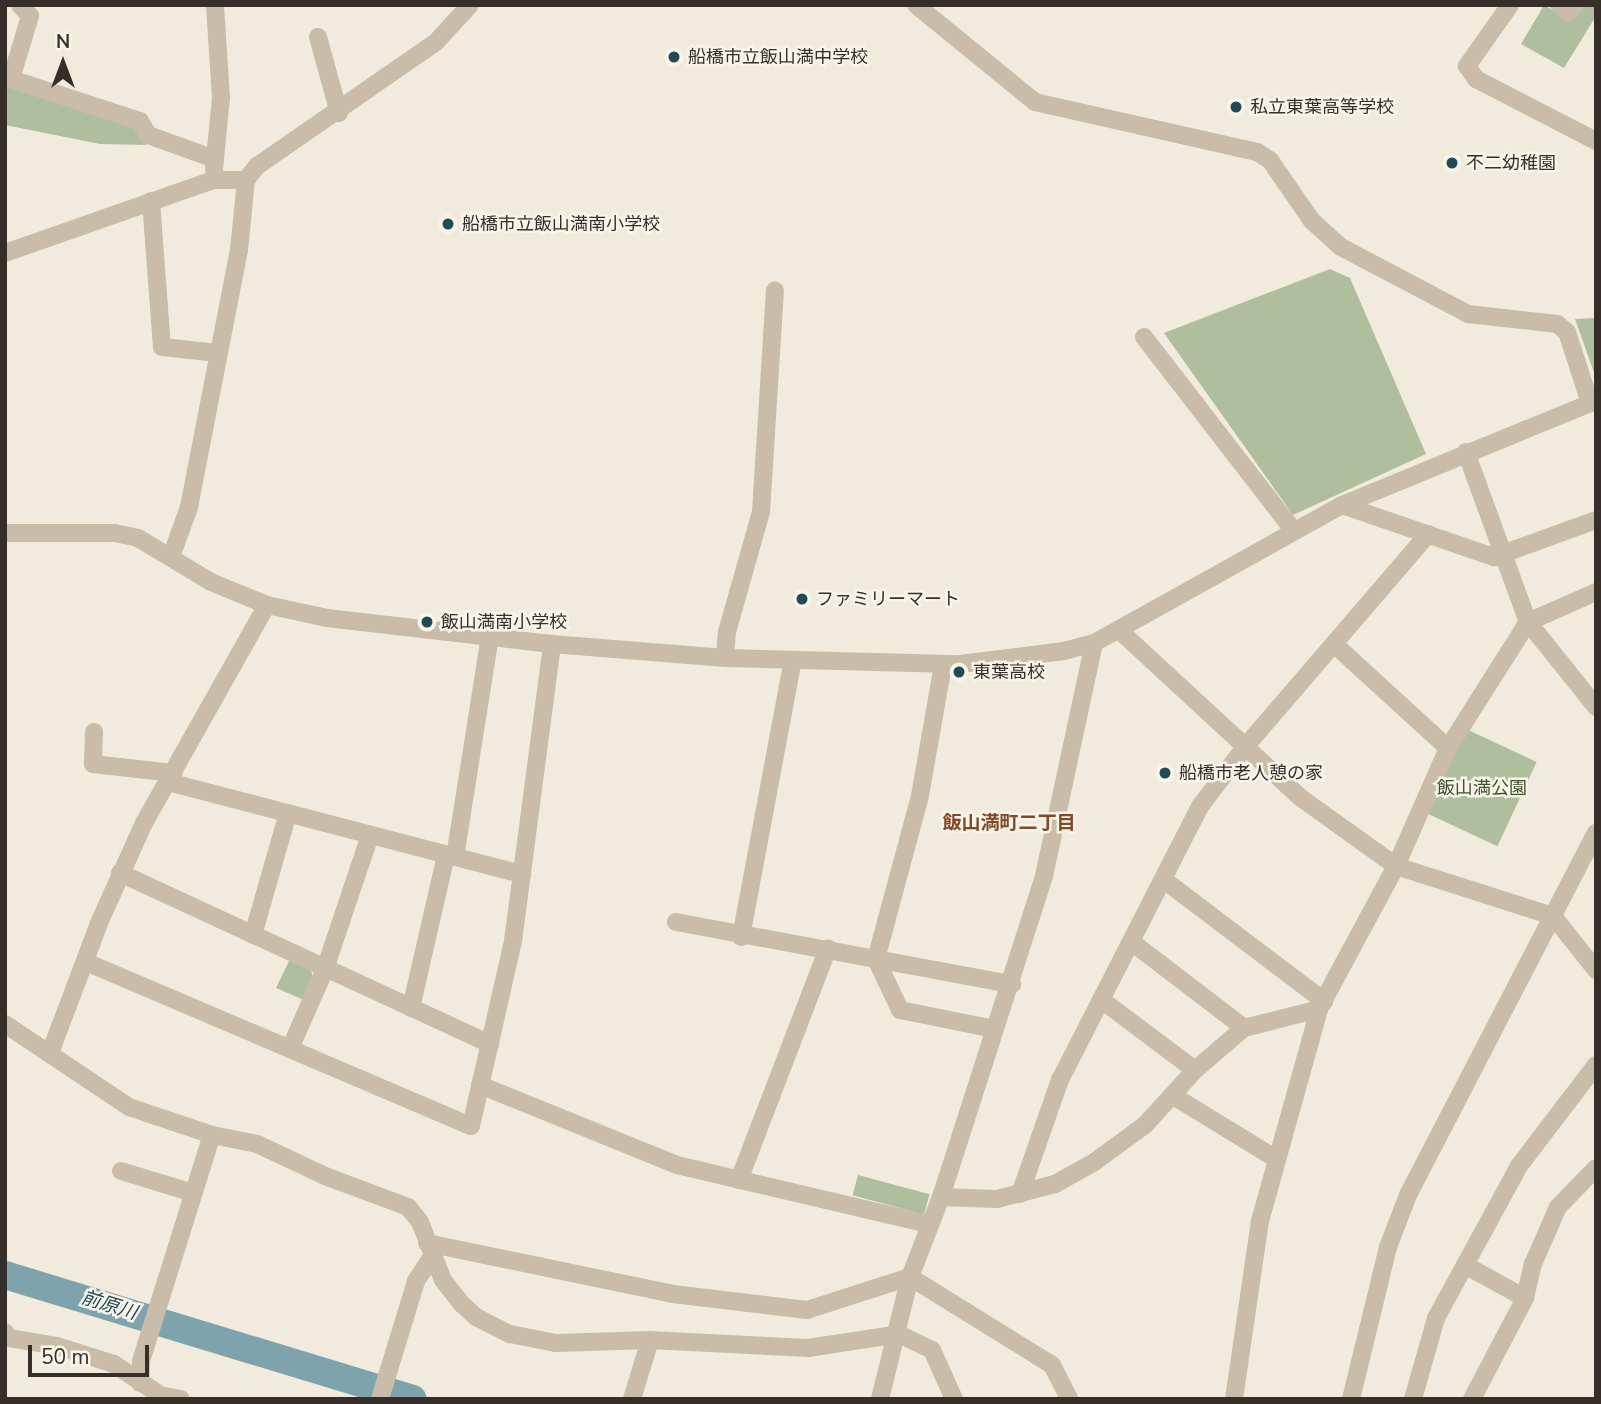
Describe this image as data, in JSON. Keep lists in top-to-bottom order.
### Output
{
  "districts": ["飯山満町二丁目"],
  "water": ["前原川"],
  "parks": ["飯山満公園"],
  "places": [
    "船橋市立飯山満中学校",
    "私立東葉高等学校",
    "不二幼稚園",
    "船橋市立飯山満南小学校",
    "ファミリーマート",
    "飯山満南小学校",
    "東葉高校",
    "船橋市老人憩の家"
  ],
  "scale_bar": "50 m",
  "north": "top"
}
